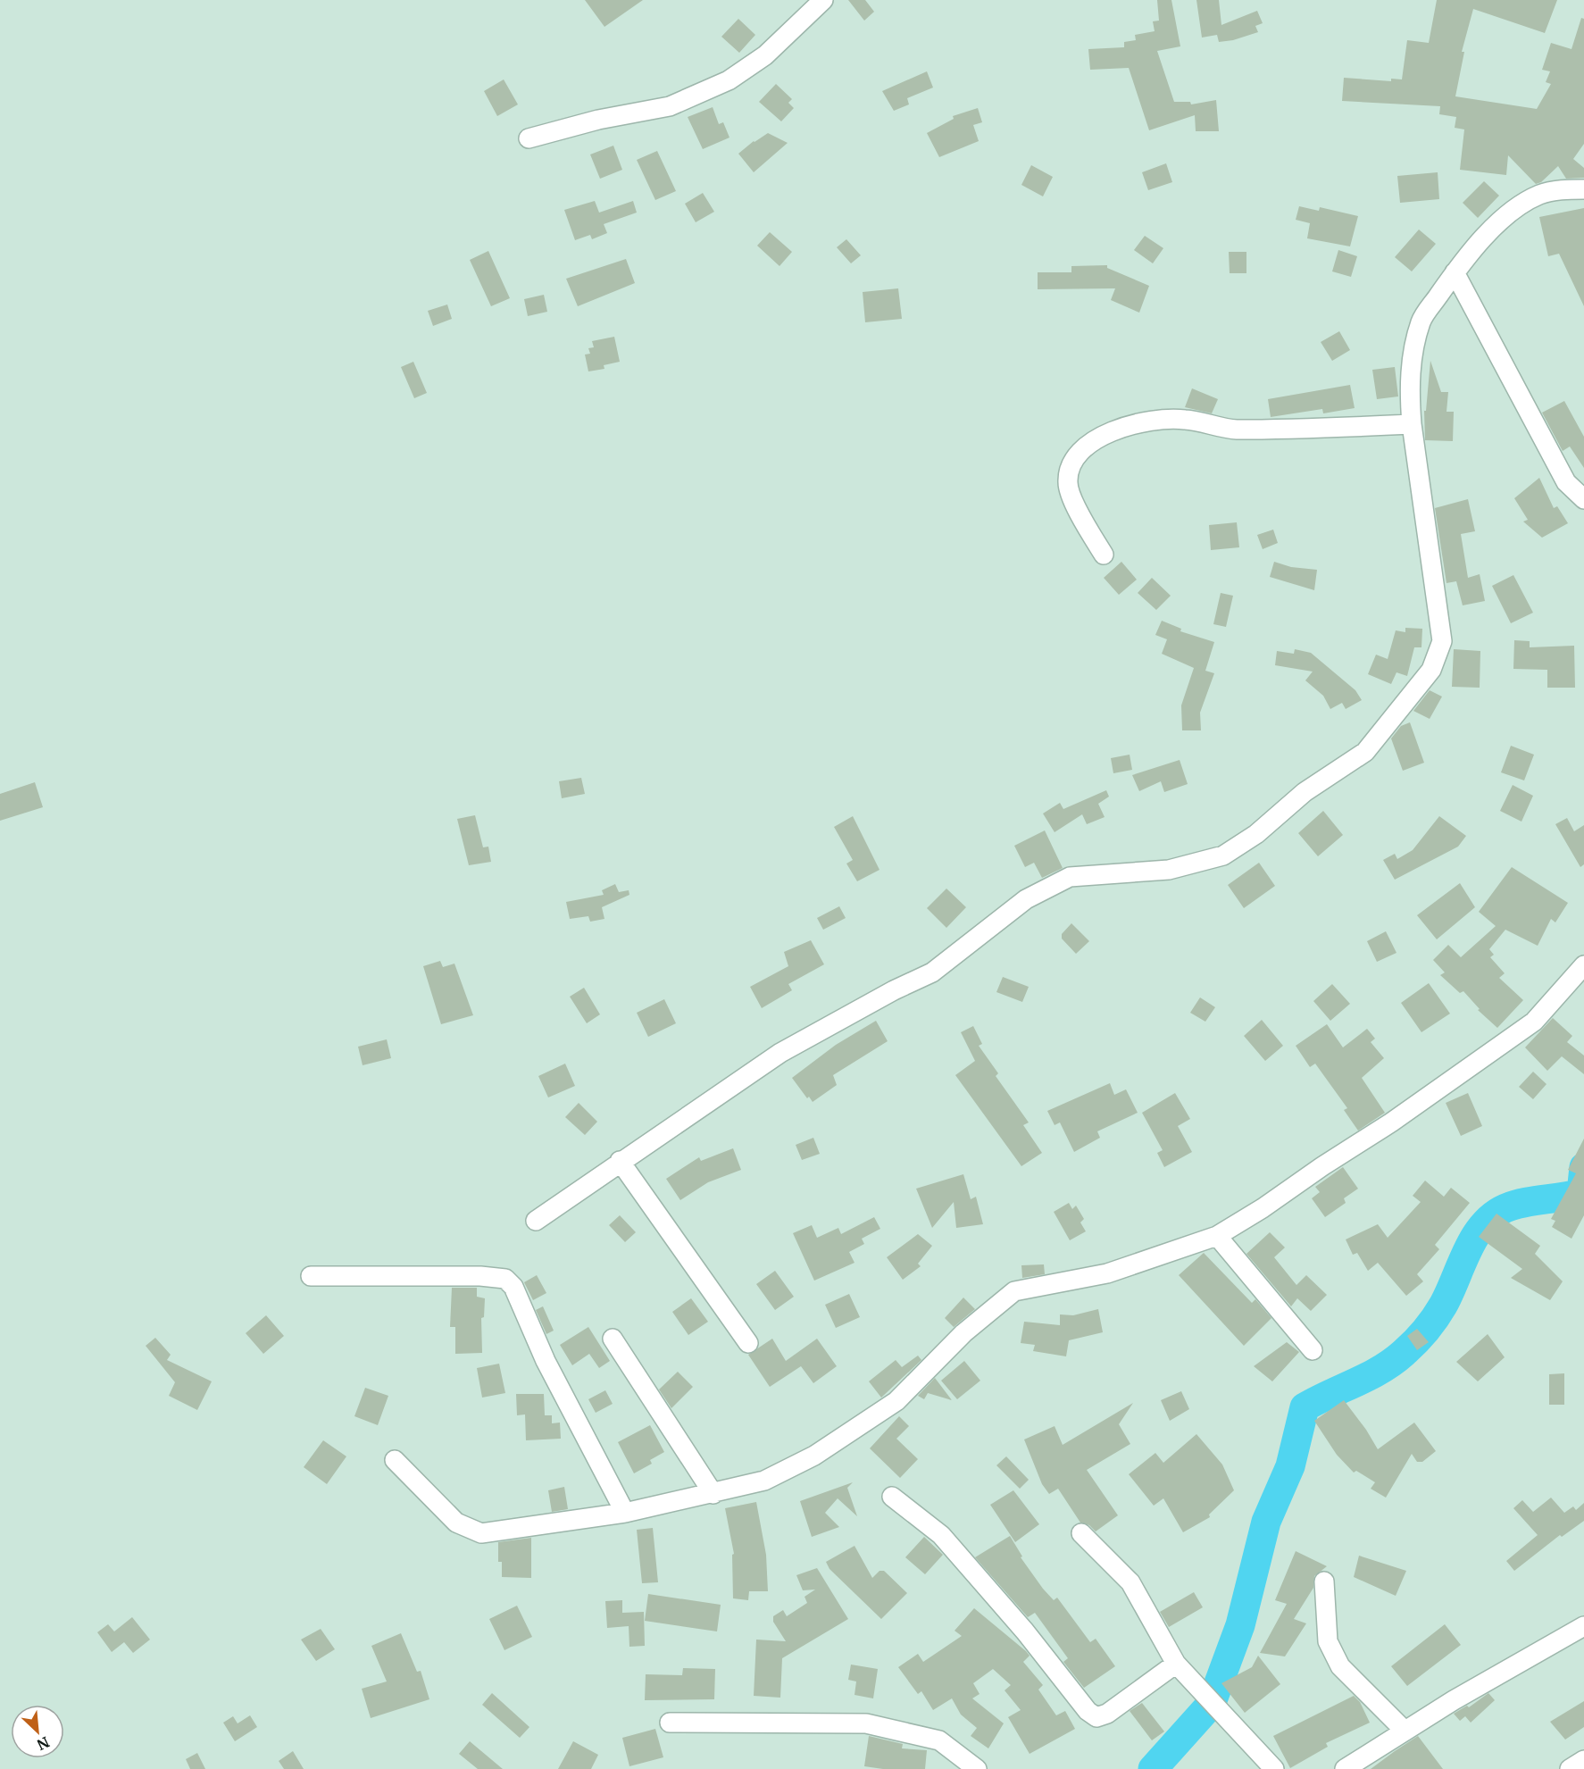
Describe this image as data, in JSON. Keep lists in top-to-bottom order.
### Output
{
  "north": "bottom right"
}
